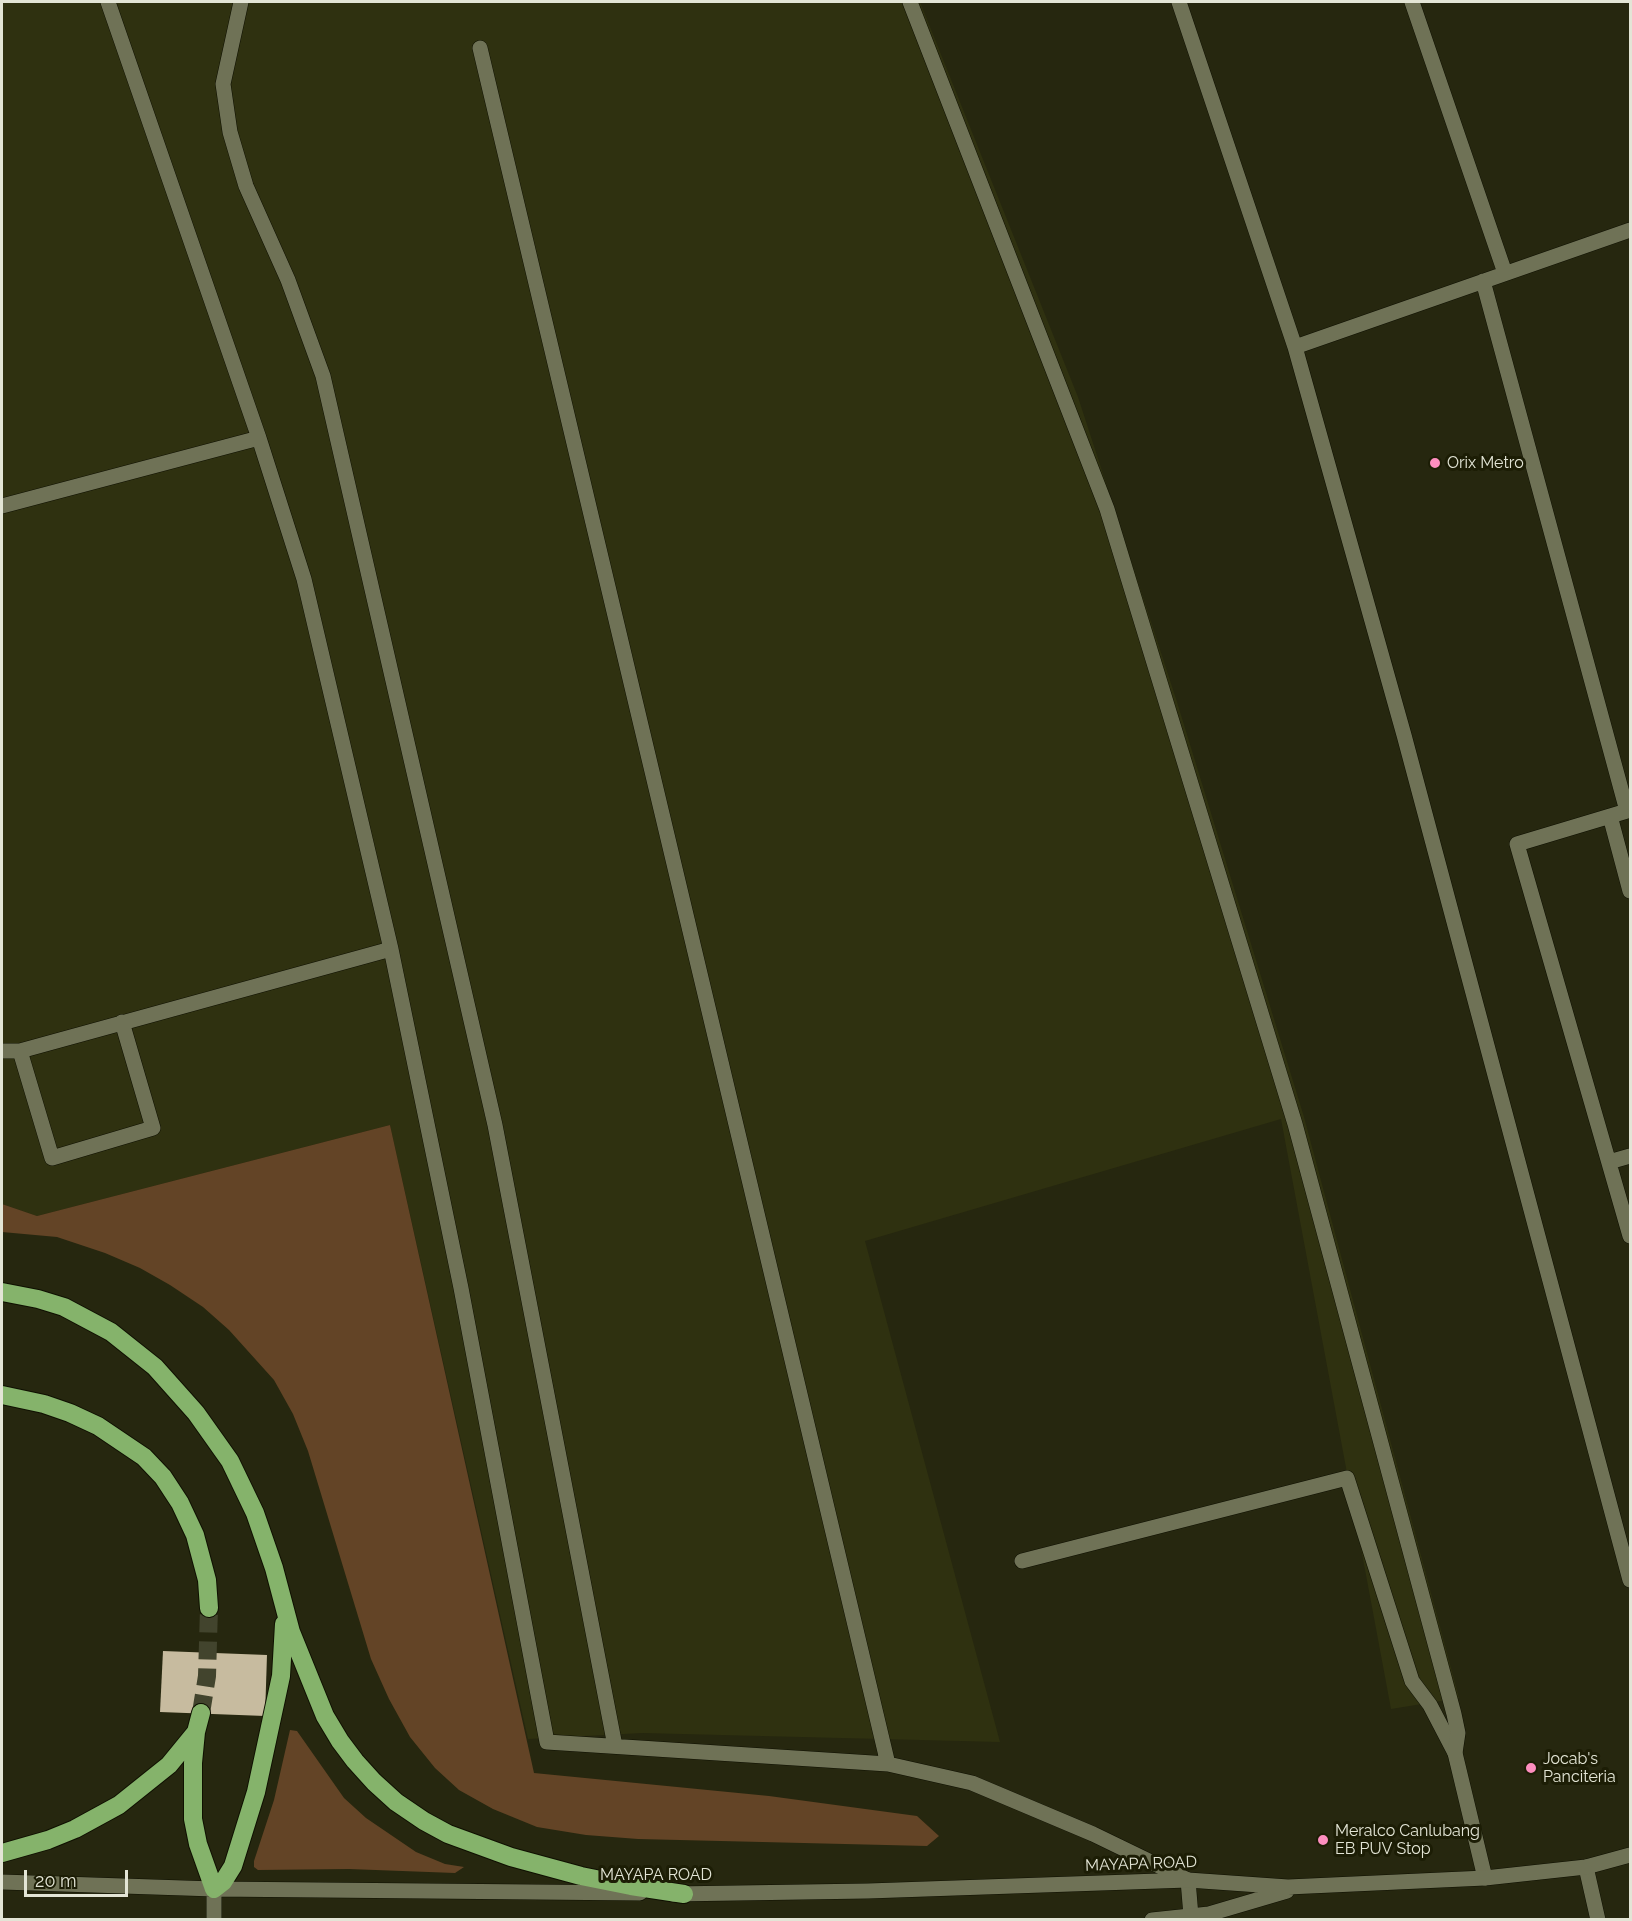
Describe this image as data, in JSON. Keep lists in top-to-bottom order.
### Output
{
  "streets": {
    "street": ["MAYAPA ROAD"]
  },
  "places": ["Orix Metro", "Jocab's Panciteria", "Meralco Canlubang EB PUV Stop"],
  "scale_bar": "20 m"
}
